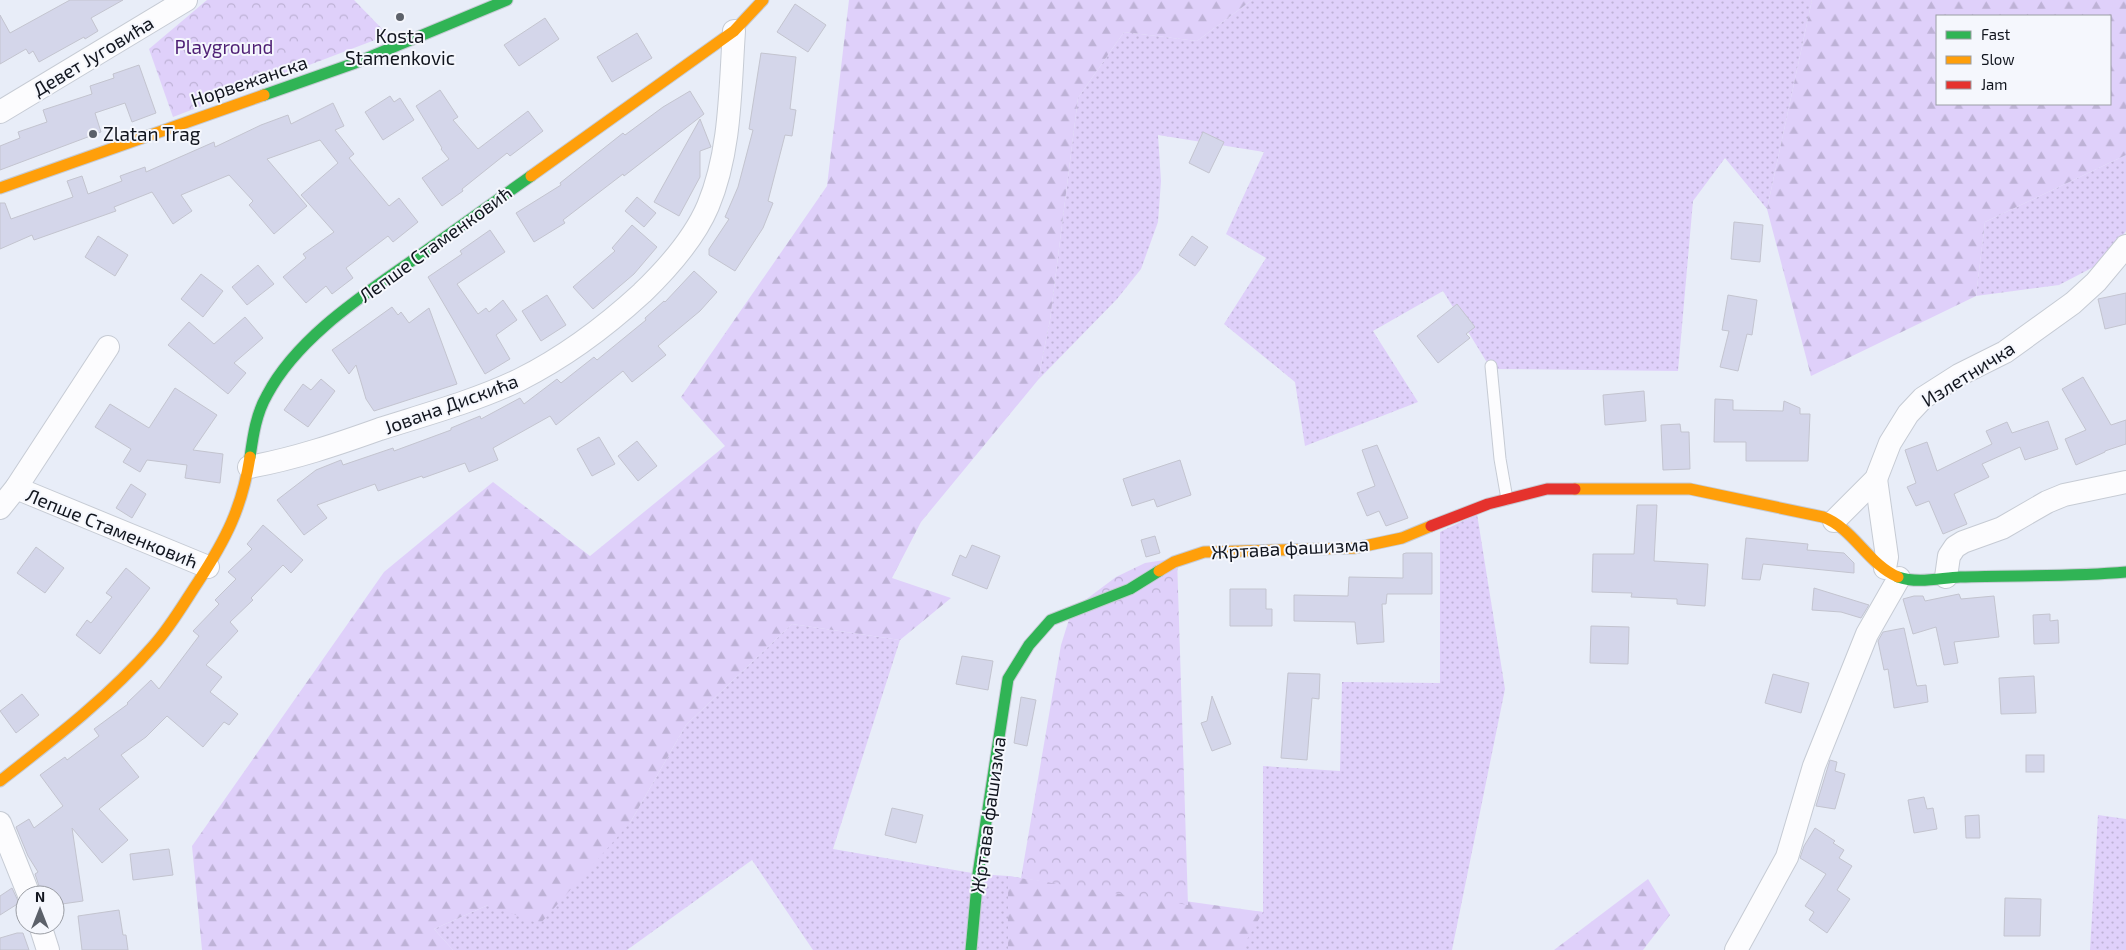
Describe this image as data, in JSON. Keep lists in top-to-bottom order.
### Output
{
  "streets": {
    "street": [
      "Девет Југовића",
      "Норвежанска",
      "Лепше Стаменковић",
      "Излетничка",
      "Јована Дискића",
      "Жртава фашизма"
    ]
  },
  "crossings": [
    ["Лепше Стаменковић", "Јована Дискића"],
    ["Излетничка", "Жртава фашизма"]
  ],
  "parks": ["Playground"],
  "places": ["Kosta Stamenkovic", "Zlatan Trag"],
  "legend": ["Fast", "Slow", "Jam"],
  "north": "top"
}
